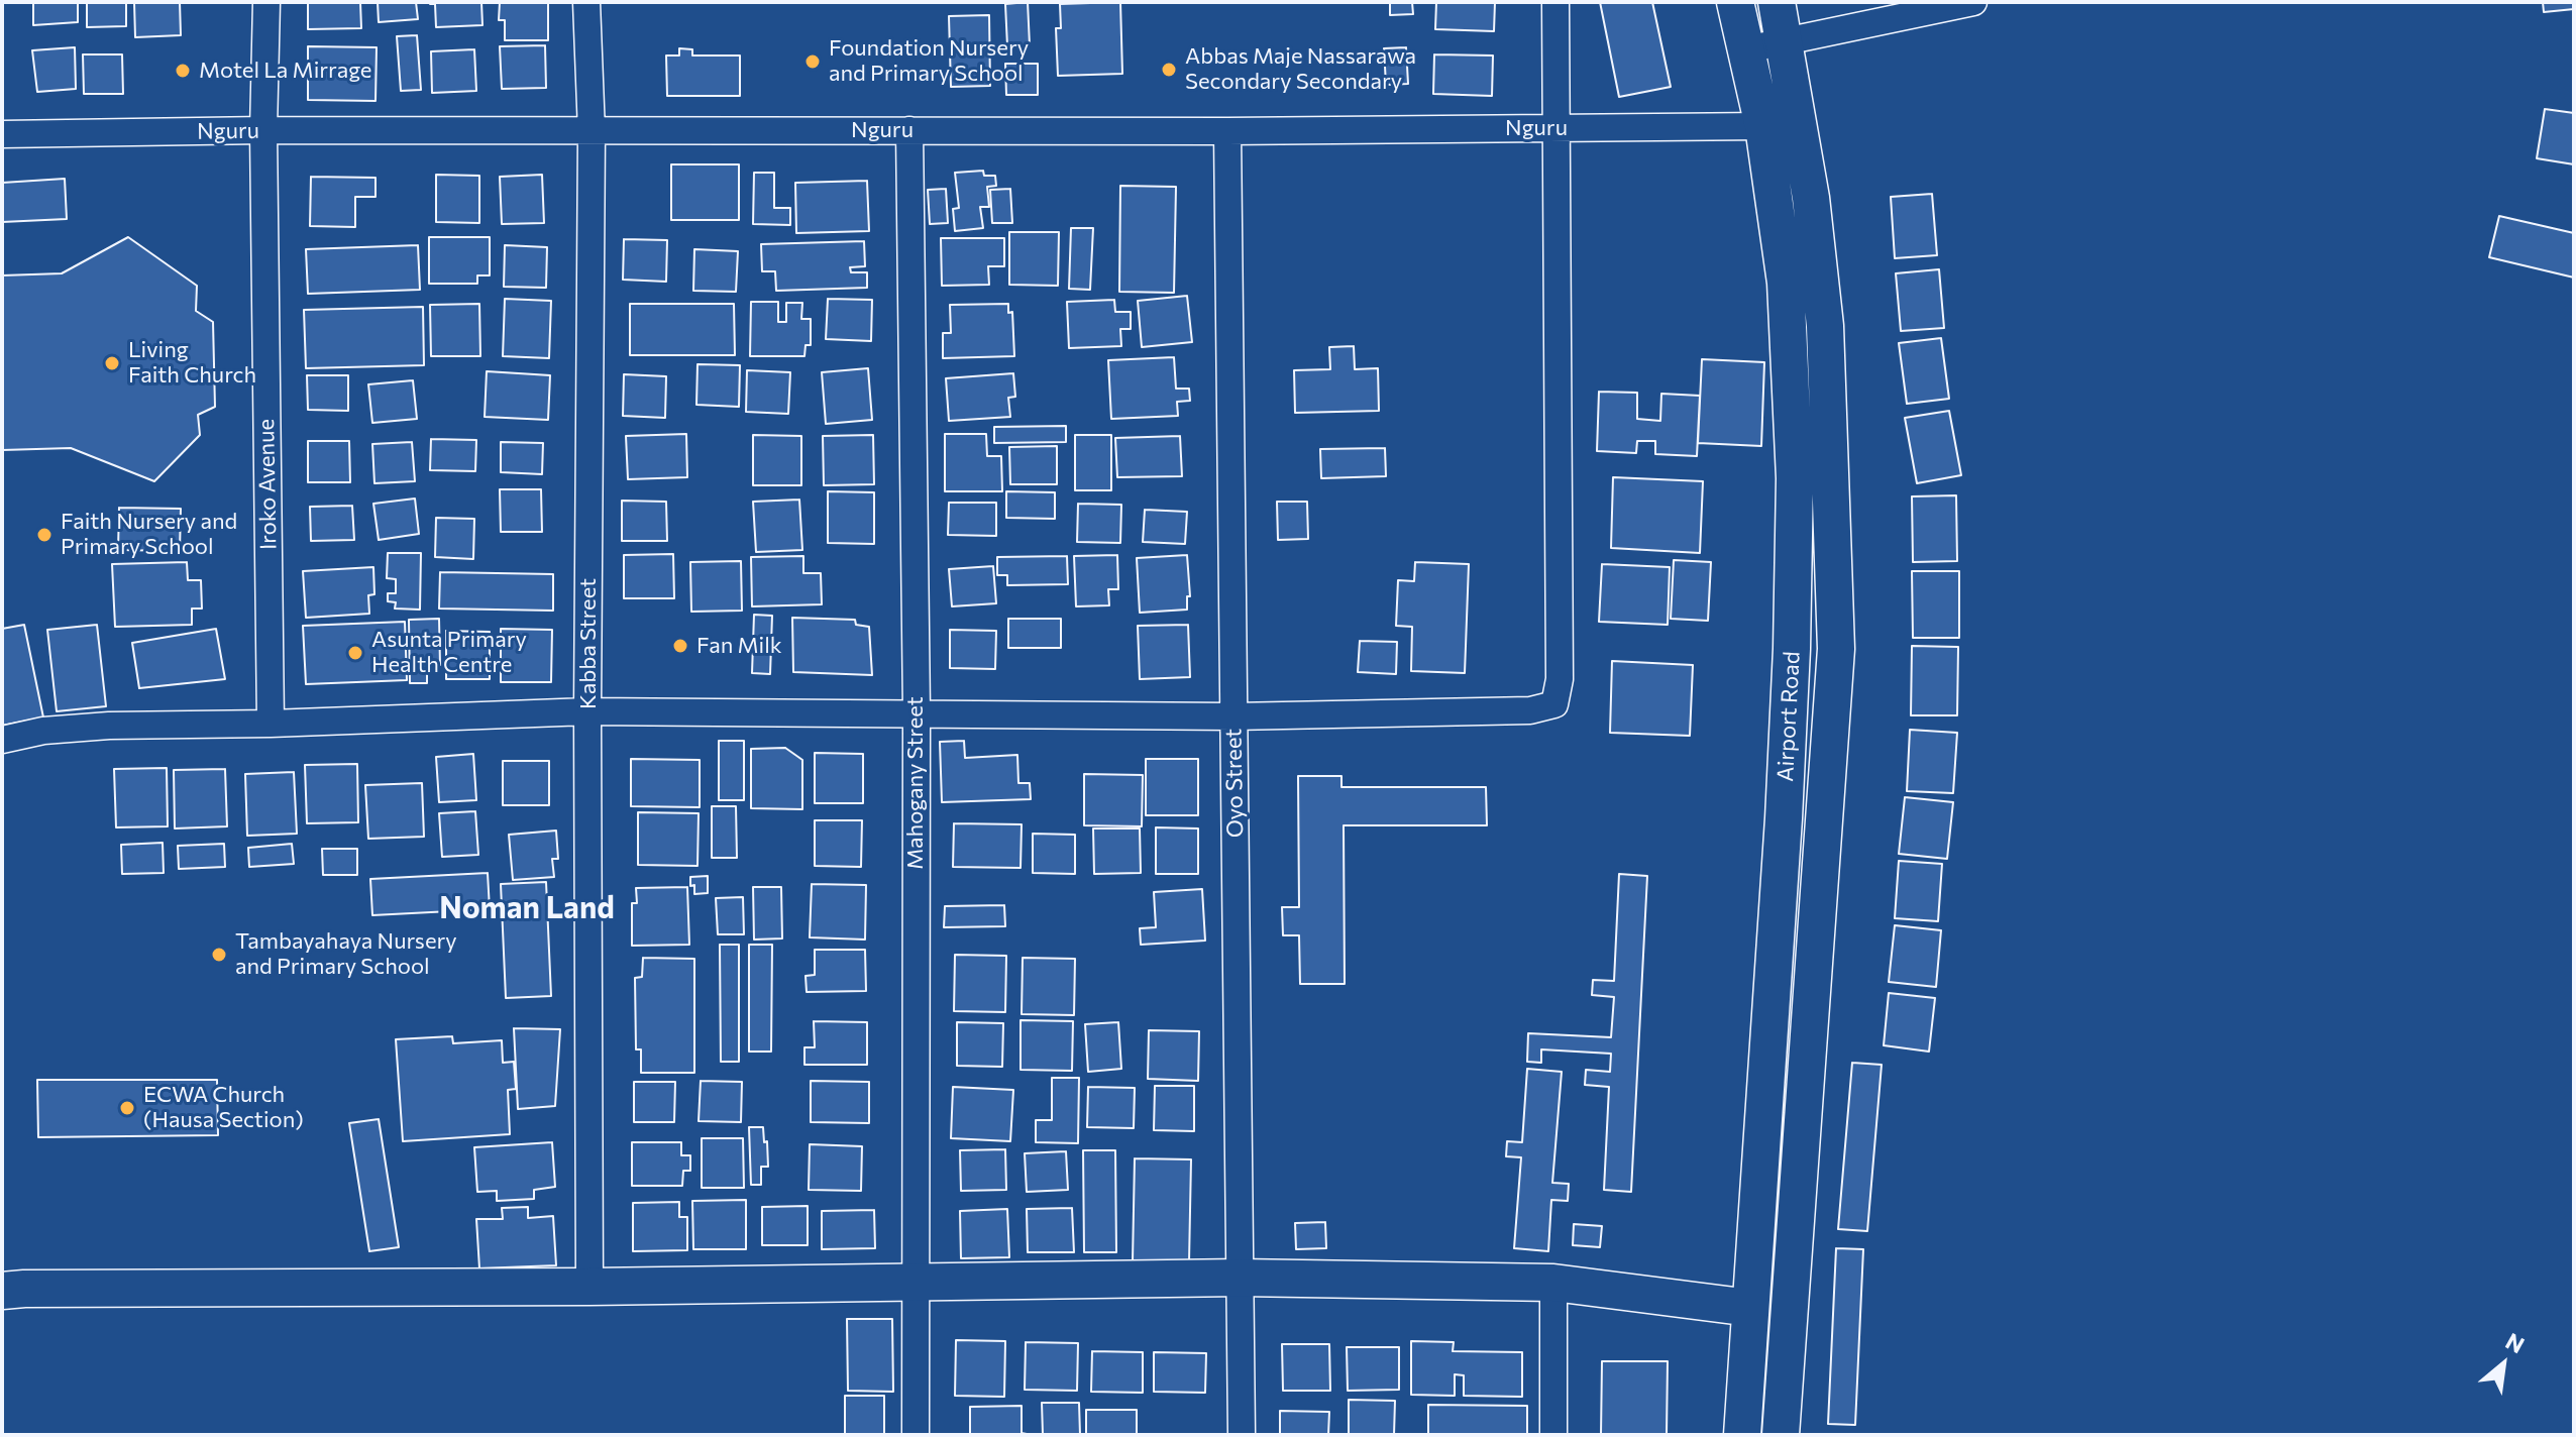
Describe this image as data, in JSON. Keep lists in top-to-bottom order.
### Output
{
  "streets": {
    "main road": ["Airport Road"],
    "street": [
      "Nguru",
      "Iroko Avenue",
      "Kabba Street",
      "Mahogany Street",
      "Oyo Street"
    ]
  },
  "crossings": [
    ["Nguru", "Iroko Avenue"],
    ["Nguru", "Kabba Street"],
    ["Nguru", "Airport Road"],
    ["Nguru", "Mahogany Street"],
    ["Nguru", "Oyo Street"]
  ],
  "districts": ["Noman Land"],
  "places": [
    "Foundation Nursery and Primary School",
    "Abbas Maje Nassarawa Secondary Secondary",
    "Motel La Mirrage",
    "Living Faith Church",
    "Faith Nursery and Primary School",
    "Fan Milk",
    "Asunta Primary Health Centre",
    "Tambayahaya Nursery and Primary School",
    "ECWA Church (Hausa Section)"
  ],
  "north": "top right"
}
